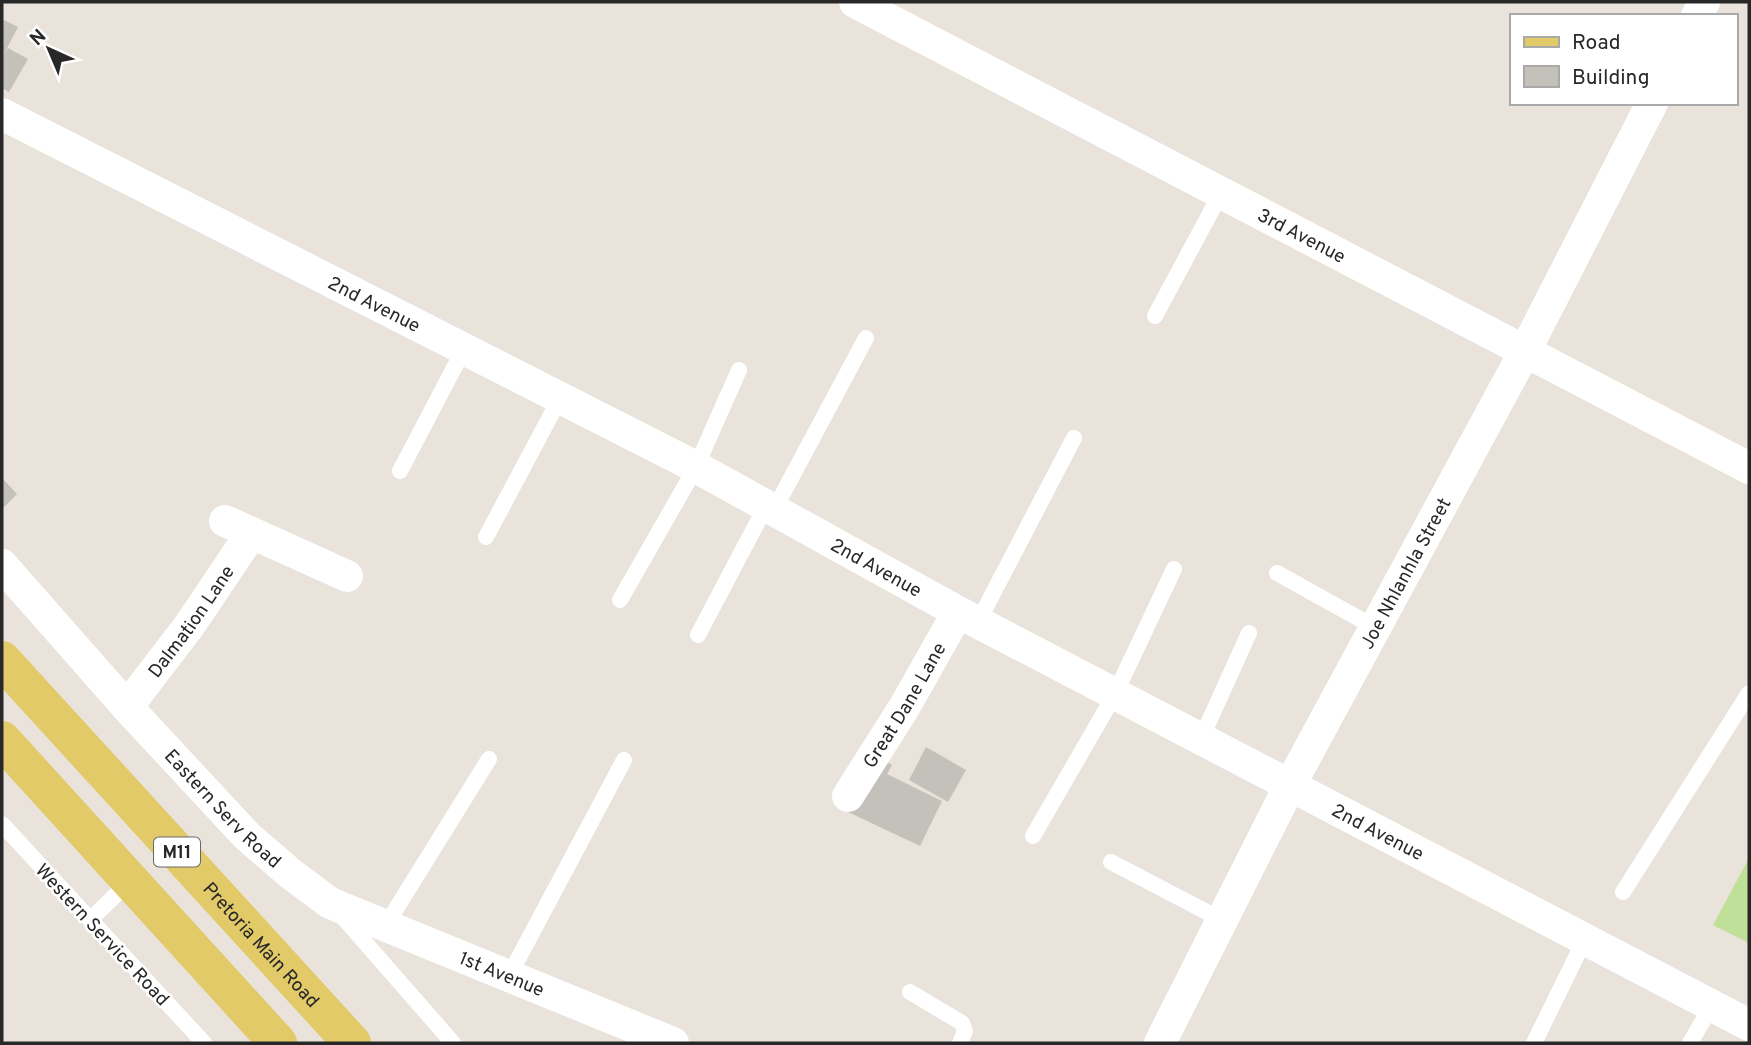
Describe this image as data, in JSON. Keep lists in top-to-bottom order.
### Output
{
  "streets": {
    "main road": ["M11", "Pretoria Main Road"],
    "street": [
      "3rd Avenue",
      "2nd Avenue",
      "Joe Nhlanhla Street",
      "Dalmation Lane",
      "Great Dane Lane",
      "Eastern Serv Road",
      "1st Avenue"
    ],
    "lane": ["Western Service Road"]
  },
  "crossings": [
    ["3rd Avenue", "Joe Nhlanhla Street"],
    ["2nd Avenue", "Joe Nhlanhla Street"],
    ["2nd Avenue", "Great Dane Lane"],
    ["Dalmation Lane", "Eastern Serv Road"],
    ["Eastern Serv Road", "1st Avenue"]
  ],
  "legend": ["Road", "Building"],
  "north": "top left"
}
